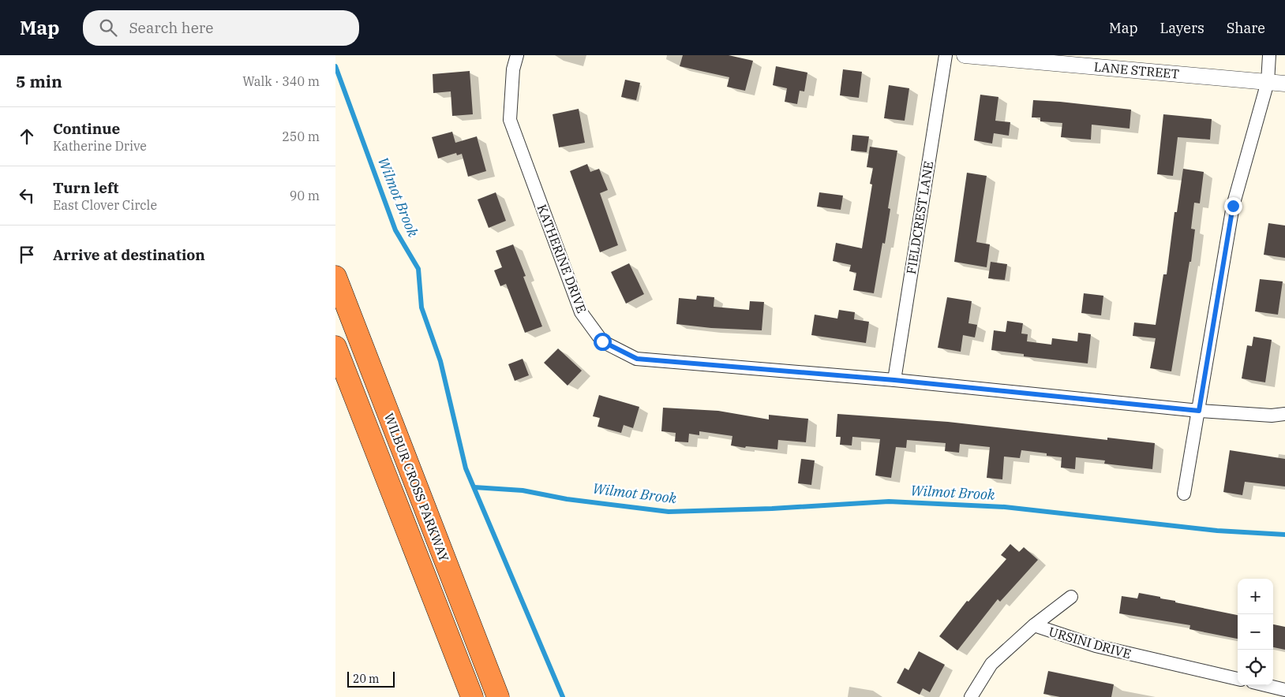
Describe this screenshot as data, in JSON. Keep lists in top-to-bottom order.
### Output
{
  "streets": {
    "highway": ["WILBUR CROSS PARKWAY"],
    "street": [
      "LANE STREET",
      "FIELDCREST LANE",
      "KATHERINE DRIVE",
      "URSINI DRIVE"
    ]
  },
  "crossings": [
    ["FIELDCREST LANE", "KATHERINE DRIVE"]
  ],
  "water": ["Wilmot Brook"],
  "scale_bar": "20 m",
  "page": {
    "header": "Map",
    "search": "Search here",
    "nav": ["Map", "Layers", "Share"],
    "heading": ["5 min", "Walk · 340 m"],
    "list": [
      ["Continue", "Katherine Drive", "250 m"],
      ["Turn left", "East Clover Circle", "90 m"],
      "Arrive at destination"
    ],
    "map_buttons": ["+", "−"],
    "scale": "20 m"
  }
}
